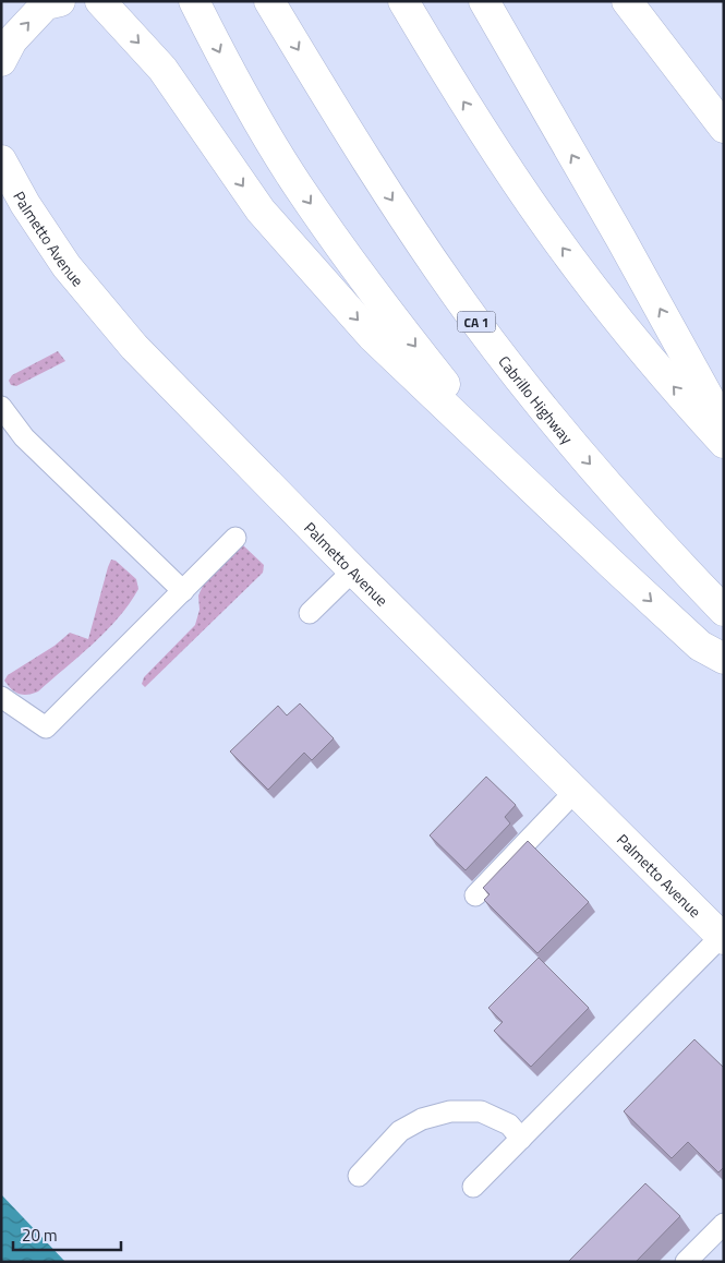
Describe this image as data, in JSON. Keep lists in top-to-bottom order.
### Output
{
  "streets": {
    "main road": ["Palmetto Avenue", "CA 1", "Cabrillo Highway"]
  },
  "scale_bar": "20 m"
}
